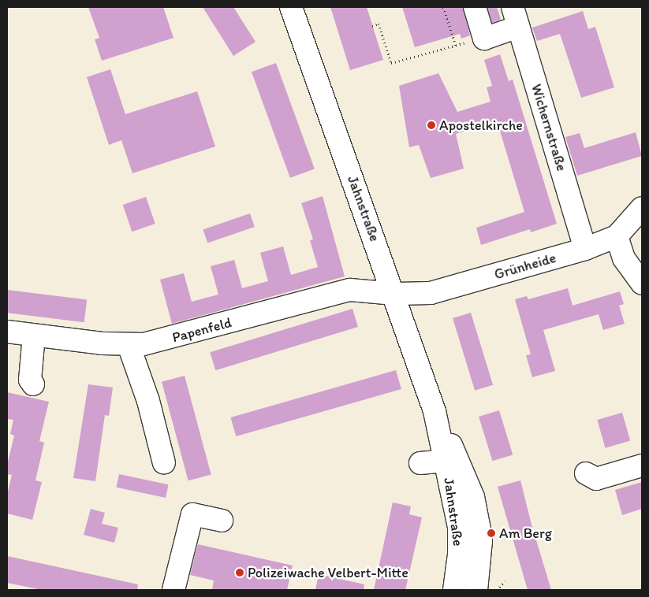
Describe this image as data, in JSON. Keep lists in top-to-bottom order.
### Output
{
  "streets": {
    "street": [
      "Wichernstraße",
      "Jahnstraße",
      "Grünheide",
      "Papenfeld"
    ]
  },
  "crossings": [
    ["Wichernstraße", "Grünheide"],
    ["Jahnstraße", "Grünheide"],
    ["Jahnstraße", "Papenfeld"],
    ["Grünheide", "Papenfeld"]
  ],
  "places": ["Apostelkirche", "Am Berg", "Polizeiwache Velbert-Mitte"]
}
